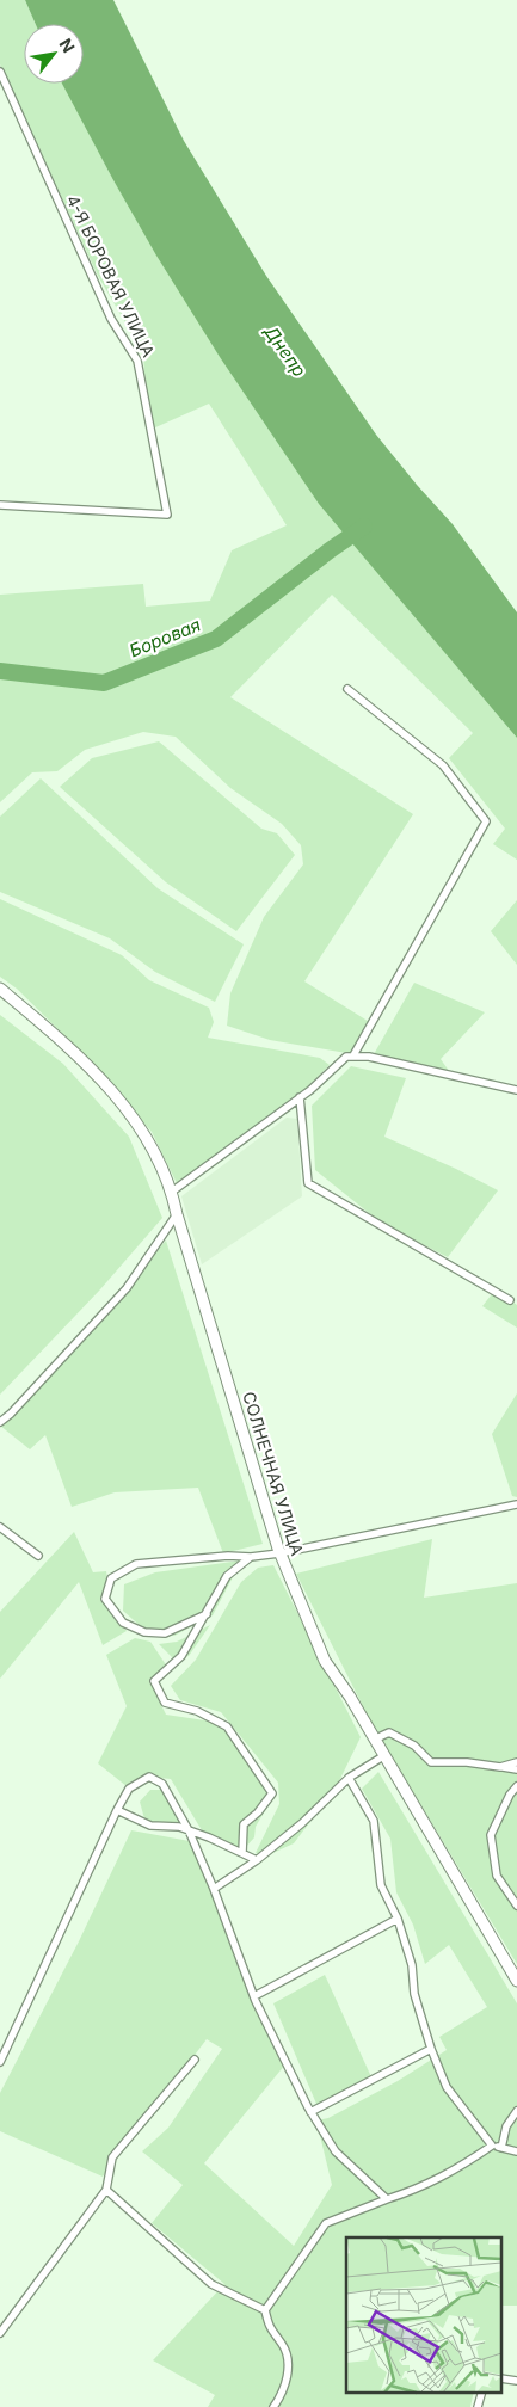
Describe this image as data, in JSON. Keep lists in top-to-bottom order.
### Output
{
  "streets": {
    "street": ["4-Я БОРОВАЯ УЛИЦА", "СОЛНЕЧНАЯ УЛИЦА"]
  },
  "water": ["Днепр", "Боровая"],
  "north": "top right"
}
